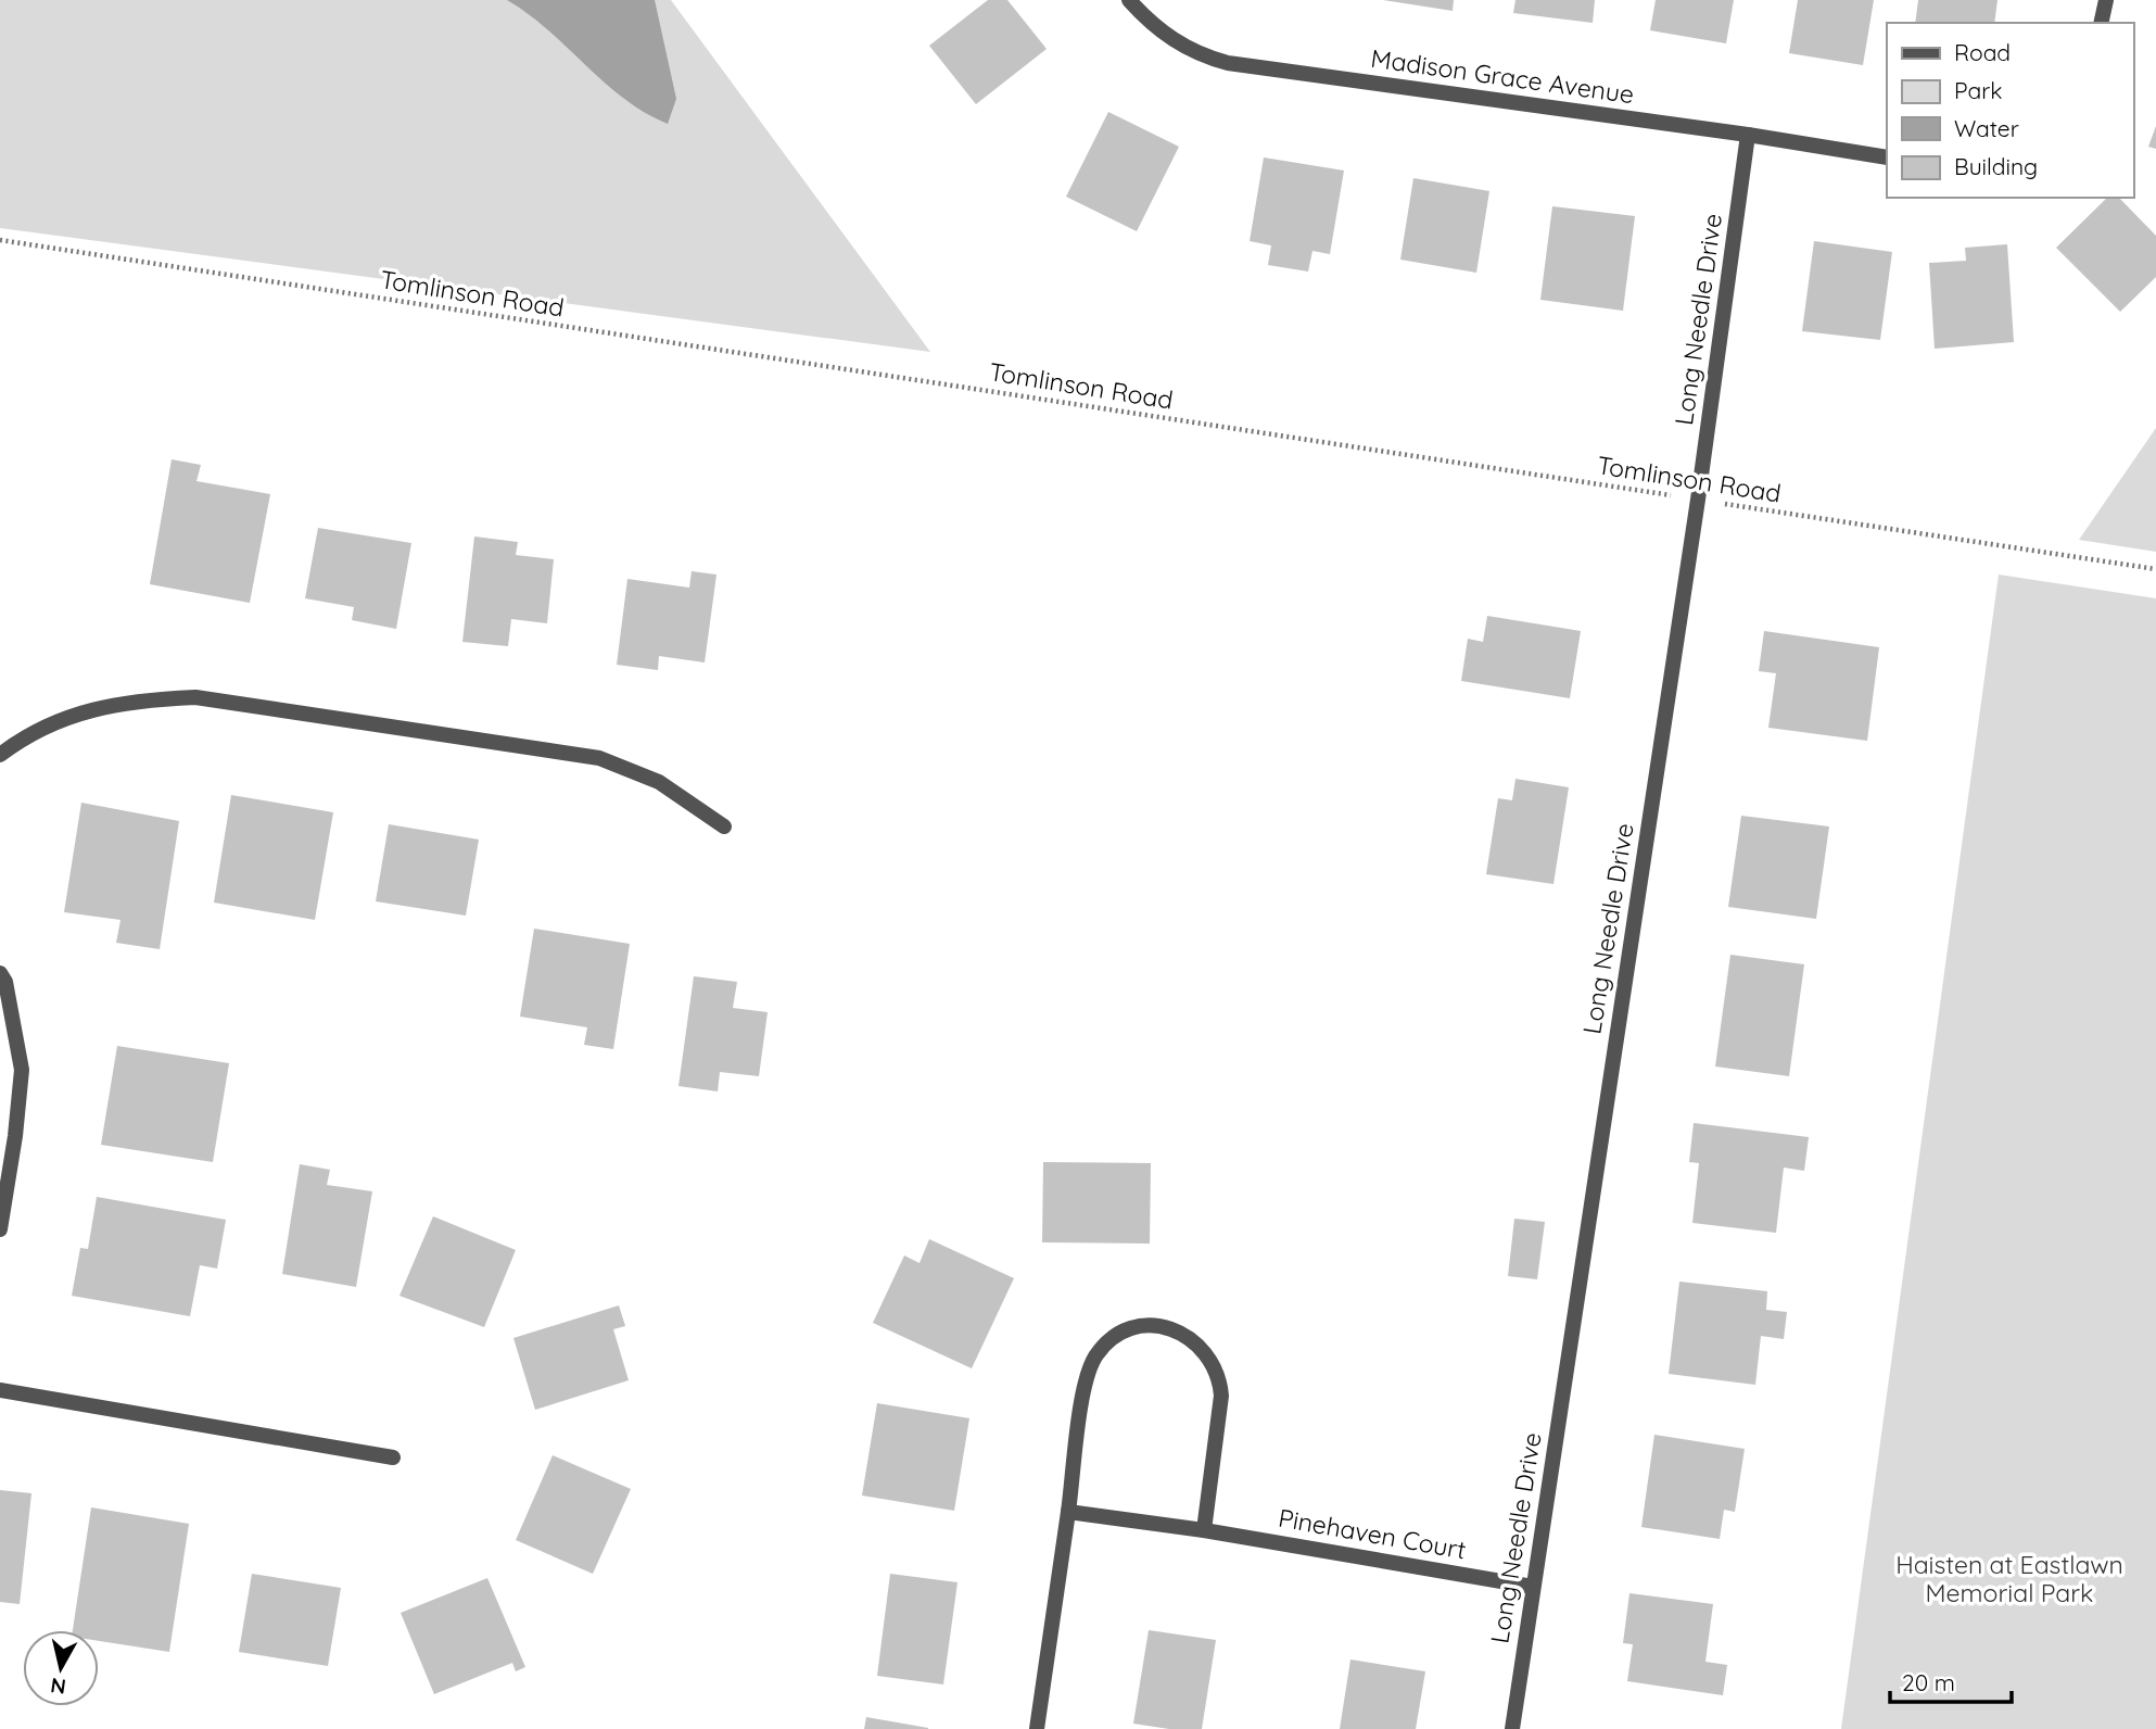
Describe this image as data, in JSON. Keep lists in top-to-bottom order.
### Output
{
  "streets": {
    "street": ["Madison Grace Avenue", "Long Needle Drive", "Pinehaven Court"],
    "path": ["Tomlinson Road"]
  },
  "crossings": [
    ["Madison Grace Avenue", "Long Needle Drive"],
    ["Tomlinson Road", "Long Needle Drive"],
    ["Long Needle Drive", "Pinehaven Court"]
  ],
  "parks": ["Haisten at Eastlawn Memorial Park"],
  "legend": [
    "Road",
    "Park",
    "Water",
    "Building"
  ],
  "scale_bar": "20 m",
  "north": "bottom"
}
